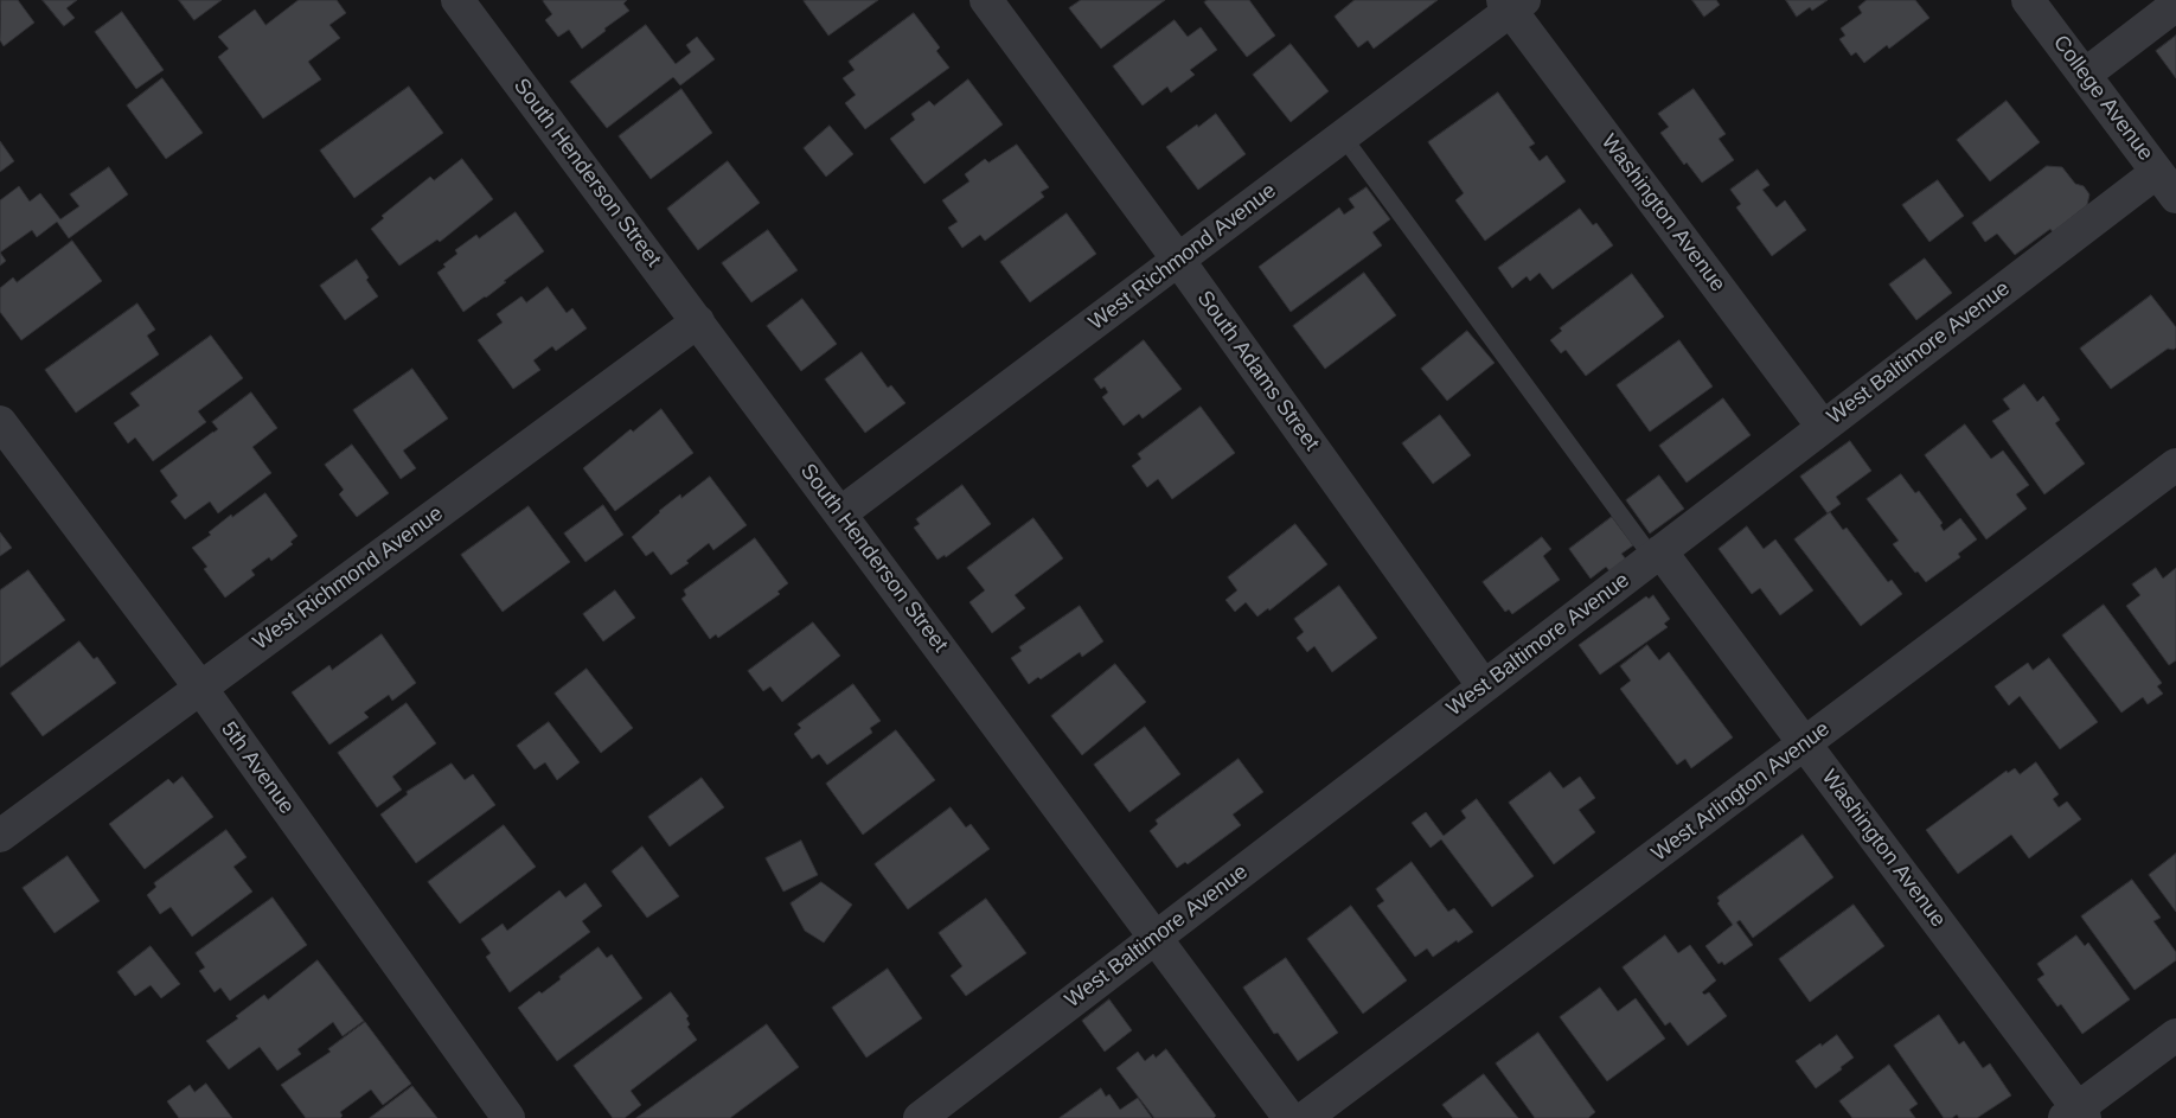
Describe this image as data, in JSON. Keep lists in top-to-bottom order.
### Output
{
  "streets": {
    "street": [
      "College Avenue",
      "South Henderson Street",
      "Washington Avenue",
      "West Richmond Avenue",
      "West Baltimore Avenue",
      "South Adams Street",
      "5th Avenue",
      "West Arlington Avenue"
    ]
  },
  "crossings": [
    ["College Avenue", "West Baltimore Avenue"],
    ["South Henderson Street", "West Richmond Avenue"],
    ["South Henderson Street", "West Baltimore Avenue"],
    ["Washington Avenue", "West Richmond Avenue"],
    ["Washington Avenue", "West Baltimore Avenue"],
    ["Washington Avenue", "West Arlington Avenue"],
    ["West Richmond Avenue", "South Adams Street"],
    ["West Richmond Avenue", "5th Avenue"],
    ["West Baltimore Avenue", "South Adams Street"]
  ]
}
